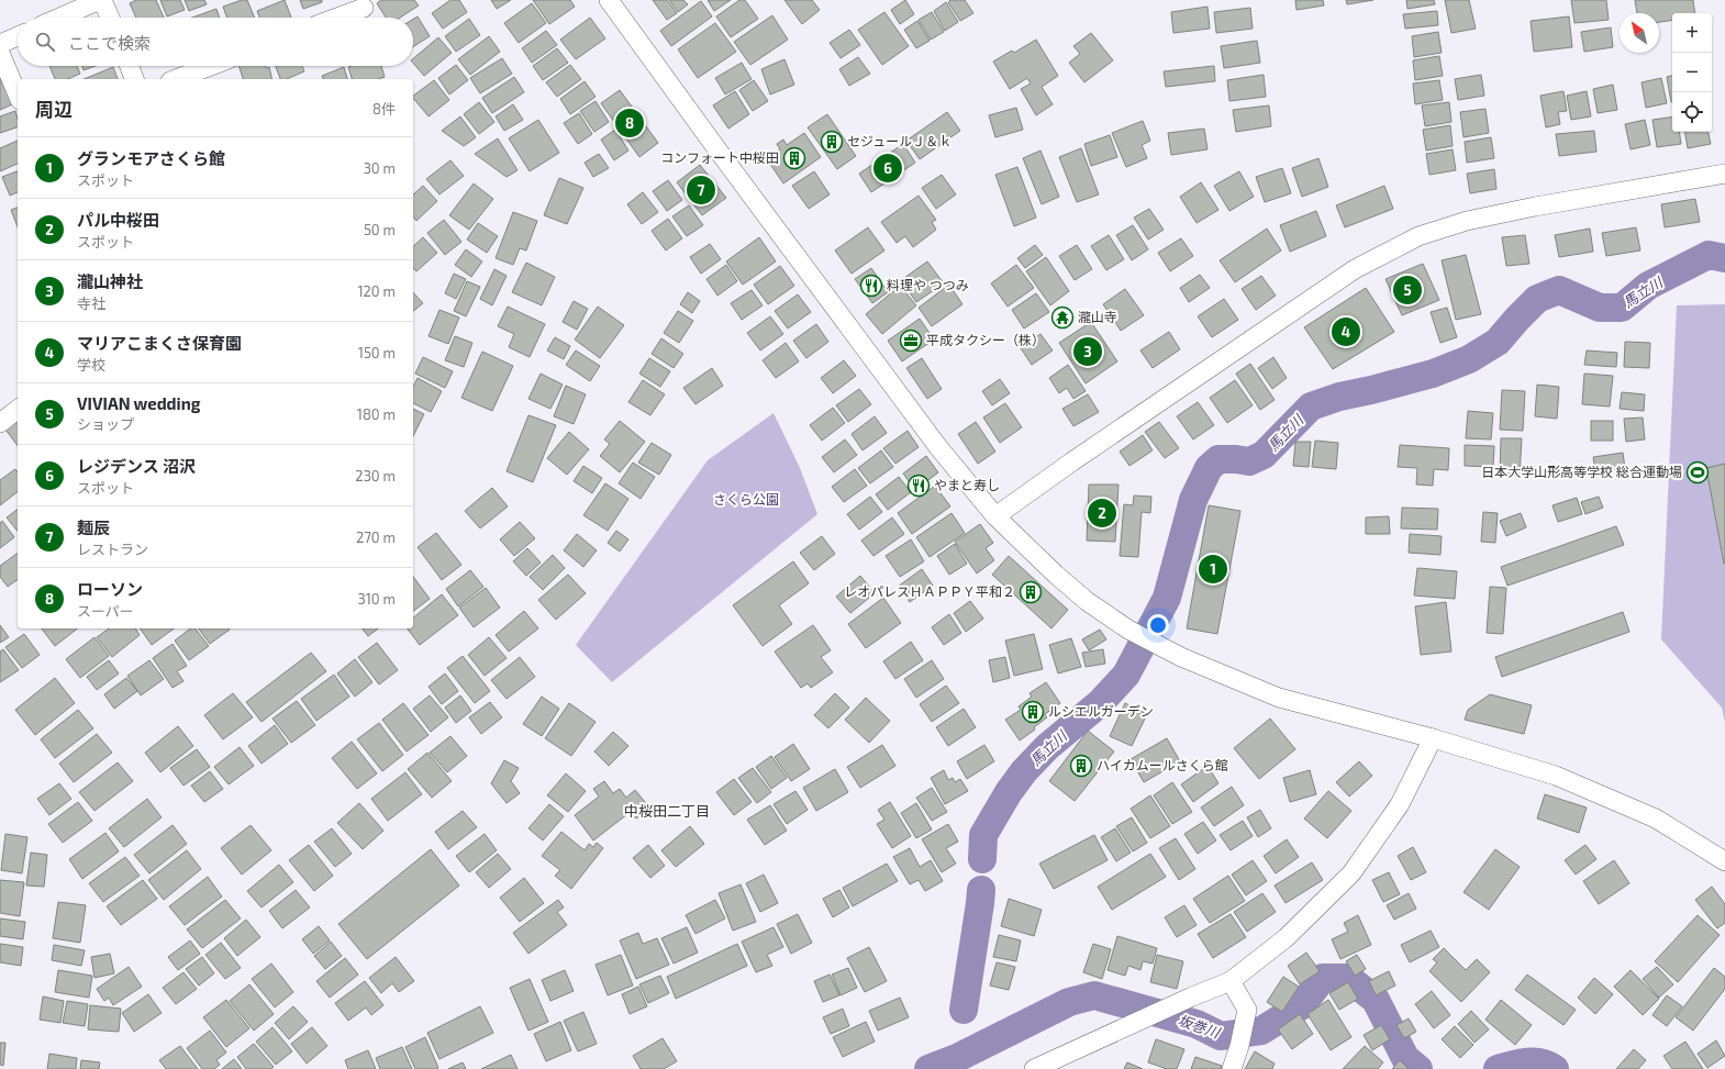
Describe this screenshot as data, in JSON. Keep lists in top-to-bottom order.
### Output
{
  "districts": ["中桜田二丁目"],
  "water": ["馬立川", "坂巻川"],
  "parks": ["さくら公園"],
  "places": {
    "building": [
      "セジュールＪ＆ｋ",
      "コンフォート中桜田",
      "レオパレスＨＡＰＰＹ平和２",
      "ルシエルガーデン",
      "ハイカムールさくら館"
    ],
    "restaurant": ["料理や つつみ", "やまと寿し"],
    "temple": ["瀧山寺"],
    "office": ["平成タクシー（株）"],
    "sports": ["日本大学山形高等学校 総合運動場"]
  },
  "north": "top left",
  "page": {
    "map_buttons": ["+", "−"],
    "search": "ここで検索",
    "heading": ["周辺", "8件"],
    "pins": [
      "8",
      "6",
      "7",
      "5",
      "4",
      "3",
      "2",
      "1"
    ],
    "list": [
      {
        "mark": "1",
        "name": "グランモアさくら館",
        "note": "スポット",
        "value": "30 m"
      },
      {
        "mark": "2",
        "name": "パル中桜田",
        "note": "スポット",
        "value": "50 m"
      },
      {
        "mark": "3",
        "name": "瀧山神社",
        "note": "寺社",
        "value": "120 m"
      },
      {
        "mark": "4",
        "name": "マリアこまくさ保育園",
        "note": "学校",
        "value": "150 m"
      },
      {
        "mark": "5",
        "name": "VIVIAN wedding",
        "note": "ショップ",
        "value": "180 m"
      },
      {
        "mark": "6",
        "name": "レジデンス 沼沢",
        "note": "スポット",
        "value": "230 m"
      },
      {
        "mark": "7",
        "name": "麺辰",
        "note": "レストラン",
        "value": "270 m"
      },
      {
        "mark": "8",
        "name": "ローソン",
        "note": "スーパー",
        "value": "310 m"
      }
    ]
  }
}
